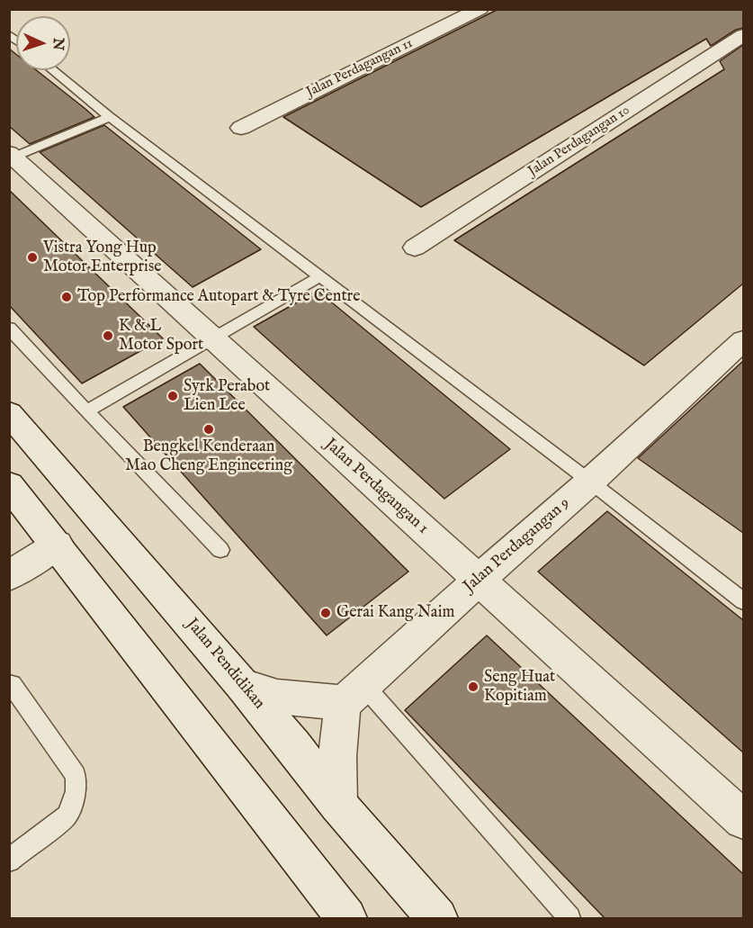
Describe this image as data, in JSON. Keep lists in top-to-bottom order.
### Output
{
  "streets": {
    "street": [
      "Jalan Perdagangan 11",
      "Jalan Perdagangan 10",
      "Jalan Perdagangan 1",
      "Jalan Perdagangan 9",
      "Jalan Pendidikan"
    ]
  },
  "crossings": [
    ["Jalan Perdagangan 1", "Jalan Perdagangan 9"]
  ],
  "places": [
    "Vistra Yong Hup Motor Enterprise",
    "Top Performance Autopart & Tyre Centre",
    "K & L Motor Sport",
    "Syrk Perabot Lien Lee",
    "Bengkel Kenderaan Mao Cheng Engineering",
    "Gerai Kang Naim",
    "Seng Huat Kopitiam"
  ],
  "north": "right"
}
